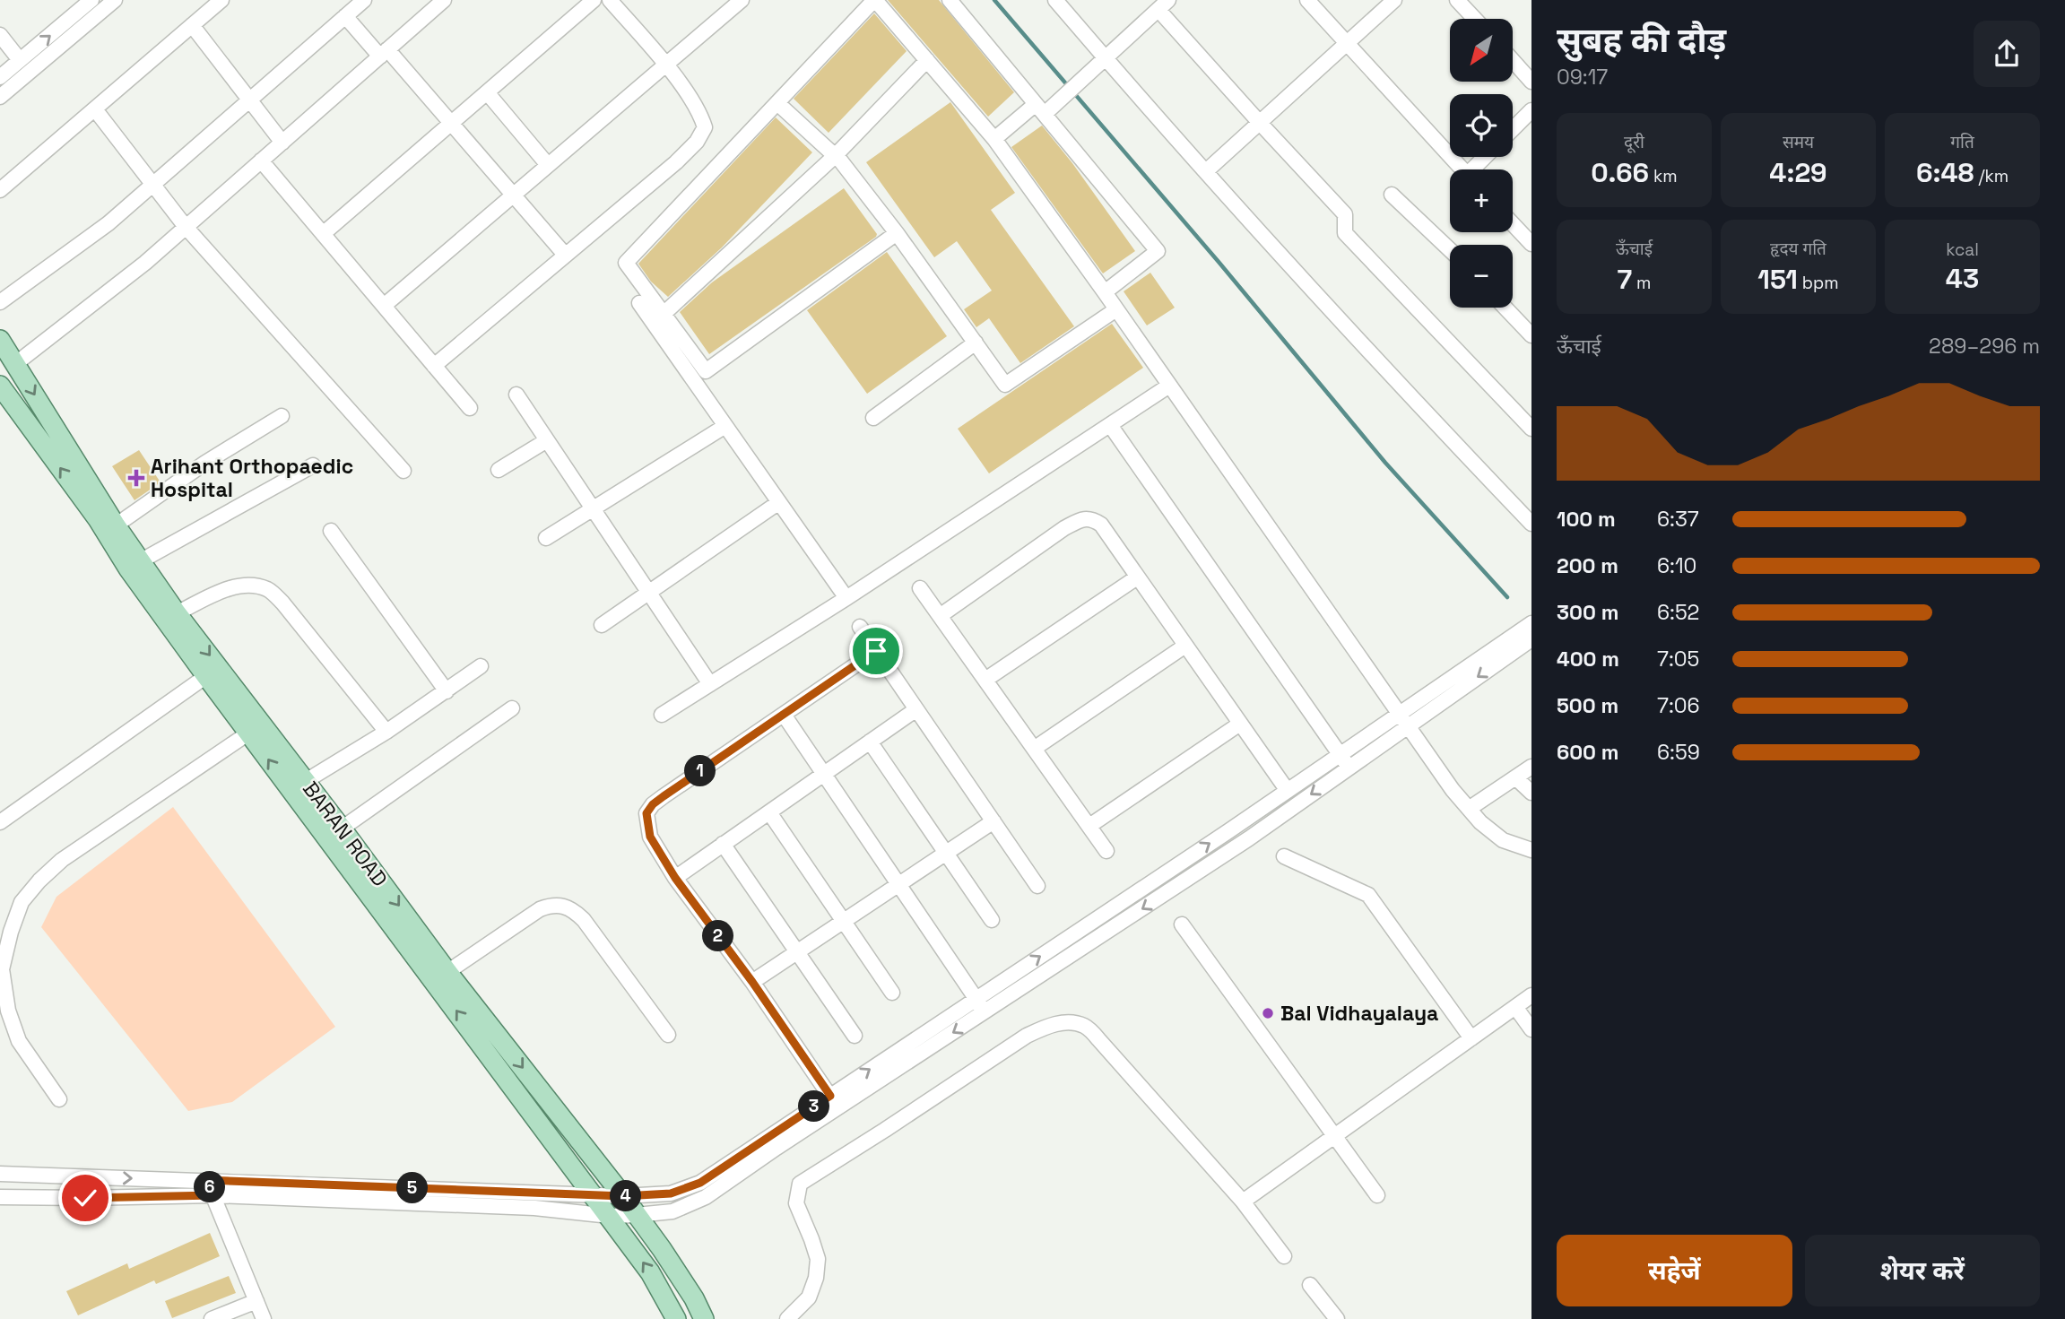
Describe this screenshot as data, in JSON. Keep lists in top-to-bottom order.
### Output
{
  "streets": {
    "main road": ["BARAN ROAD"]
  },
  "places": {
    "health": ["Arihant Orthopaedic Hospital"],
    "other": ["Bal Vidhayalaya"]
  },
  "north": "bottom left",
  "page": {
    "heading": ["सुबह की दौड़", "09:17"],
    "map_buttons": ["+", "−"],
    "stats": [
      ["दूरी", "0.66 km"],
      ["समय", "4:29"],
      ["गति", "6:48 /km"],
      ["ऊँचाई", "7 m"],
      ["हृदय गति", "151 bpm"],
      ["kcal", "43"]
    ],
    "chart": ["ऊँचाई", "289–296 m"],
    "list": [
      {
        "name": "100 m",
        "note": "6:37"
      },
      {
        "name": "200 m",
        "note": "6:10"
      },
      {
        "name": "300 m",
        "note": "6:52"
      },
      {
        "name": "400 m",
        "note": "7:05"
      },
      {
        "name": "500 m",
        "note": "7:06"
      },
      {
        "name": "600 m",
        "note": "6:59"
      }
    ],
    "pins": [
      "1",
      "2",
      "3",
      "6",
      "5",
      "4"
    ],
    "buttons": ["सहेजें", "शेयर करें"]
  }
}
